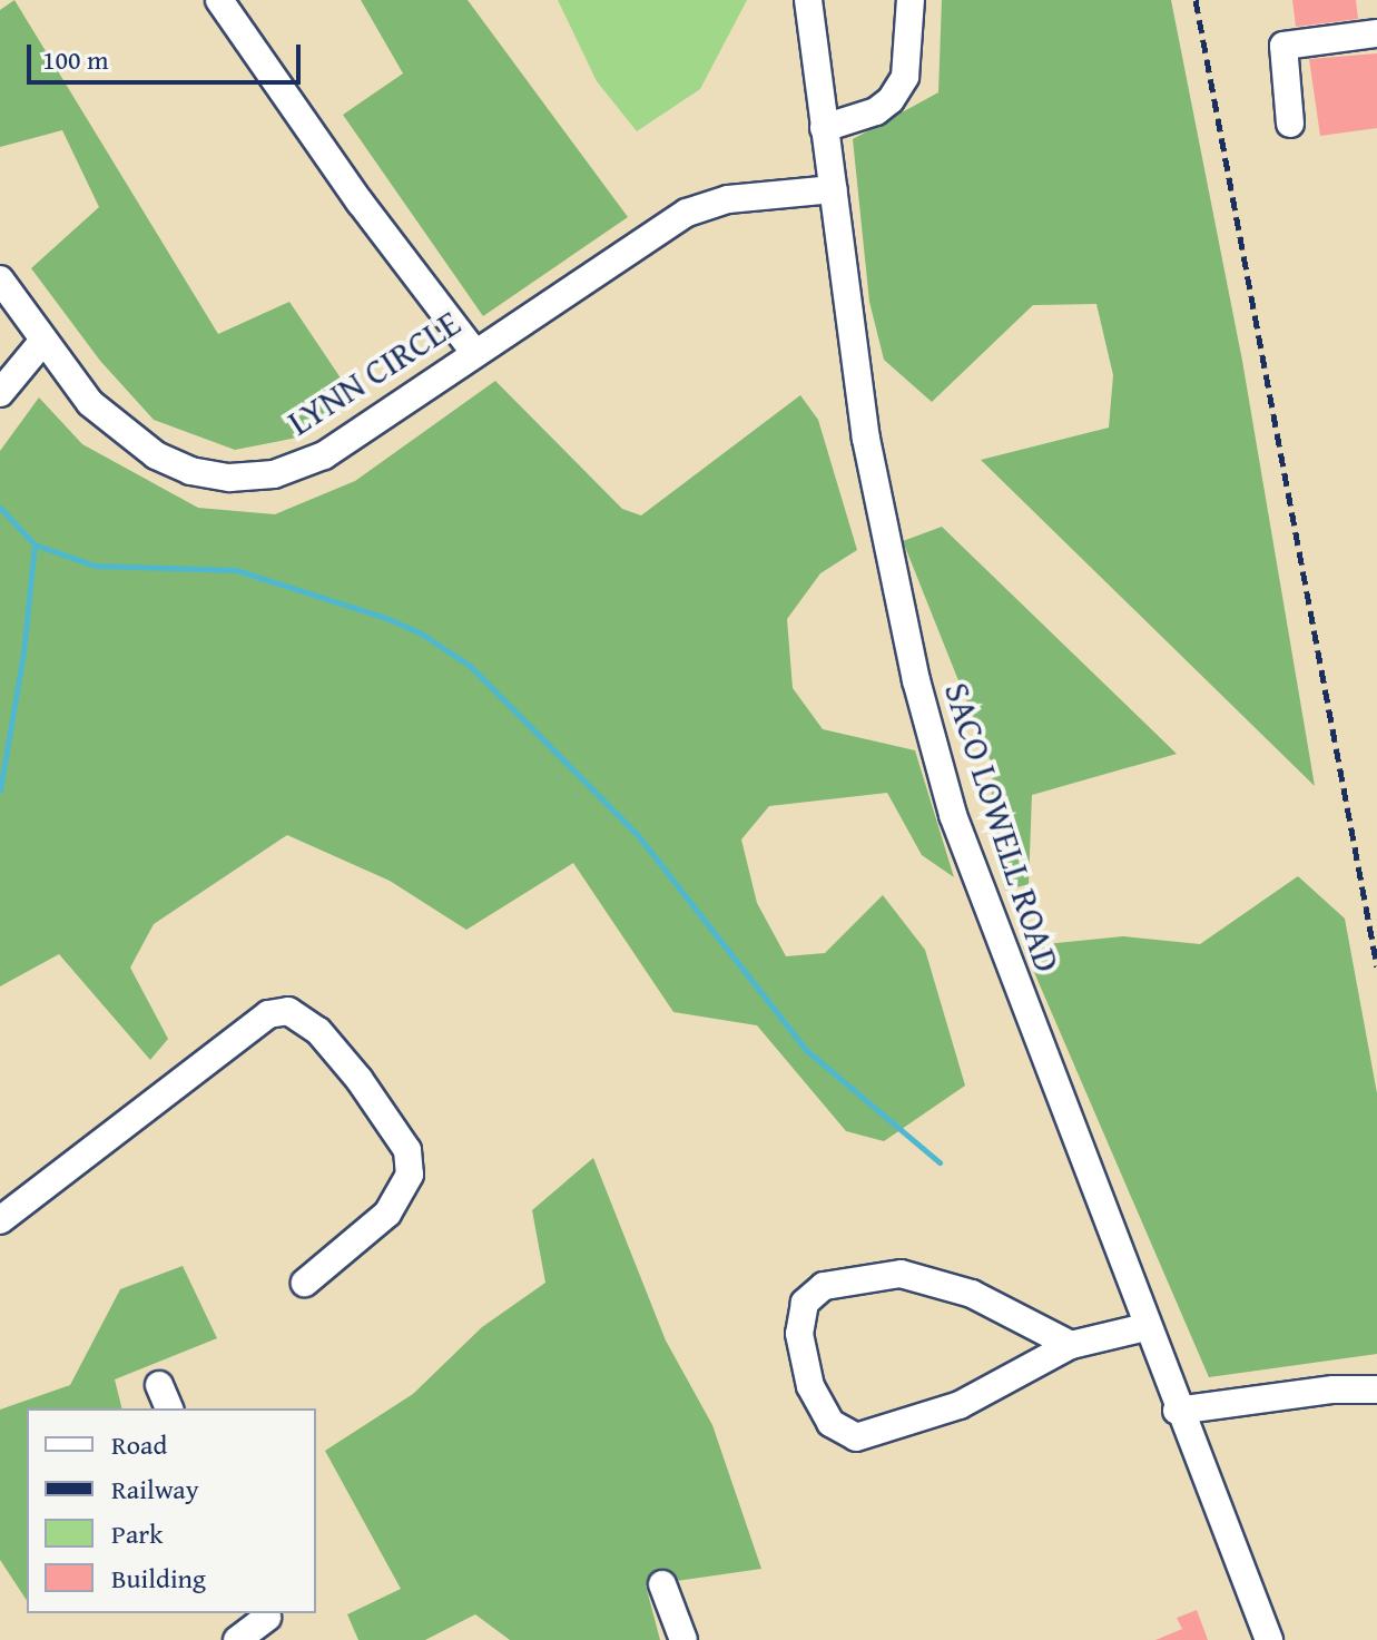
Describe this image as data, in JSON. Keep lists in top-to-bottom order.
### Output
{
  "streets": {
    "street": ["LYNN CIRCLE", "SACO LOWELL ROAD"]
  },
  "crossings": [
    ["LYNN CIRCLE", "SACO LOWELL ROAD"]
  ],
  "legend": [
    "Road",
    "Railway",
    "Park",
    "Building"
  ],
  "scale_bar": "100 m"
}
